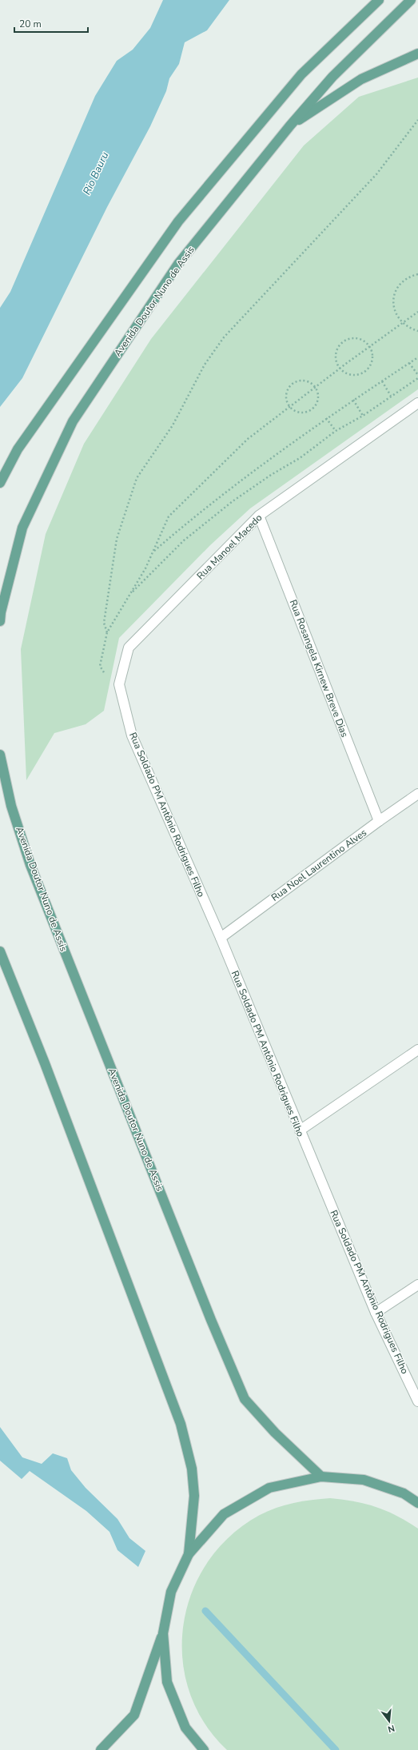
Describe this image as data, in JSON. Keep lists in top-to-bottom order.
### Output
{
  "streets": {
    "main road": ["Avenida Doutor Nuno de Assis"],
    "street": [
      "Rua Manoel Macedo",
      "Rua Rosangela Kirnew Breve Dias",
      "Rua Soldado PM Antônio Rodrigues Filho",
      "Rua Noel Laurentino Alves"
    ]
  },
  "crossings": [
    ["Rua Manoel Macedo", "Rua Rosangela Kirnew Breve Dias"],
    ["Rua Manoel Macedo", "Rua Soldado PM Antônio Rodrigues Filho"],
    ["Rua Rosangela Kirnew Breve Dias", "Rua Noel Laurentino Alves"],
    ["Rua Soldado PM Antônio Rodrigues Filho", "Rua Noel Laurentino Alves"]
  ],
  "water": ["Rio Bauru"],
  "scale_bar": "20 m",
  "north": "bottom"
}
